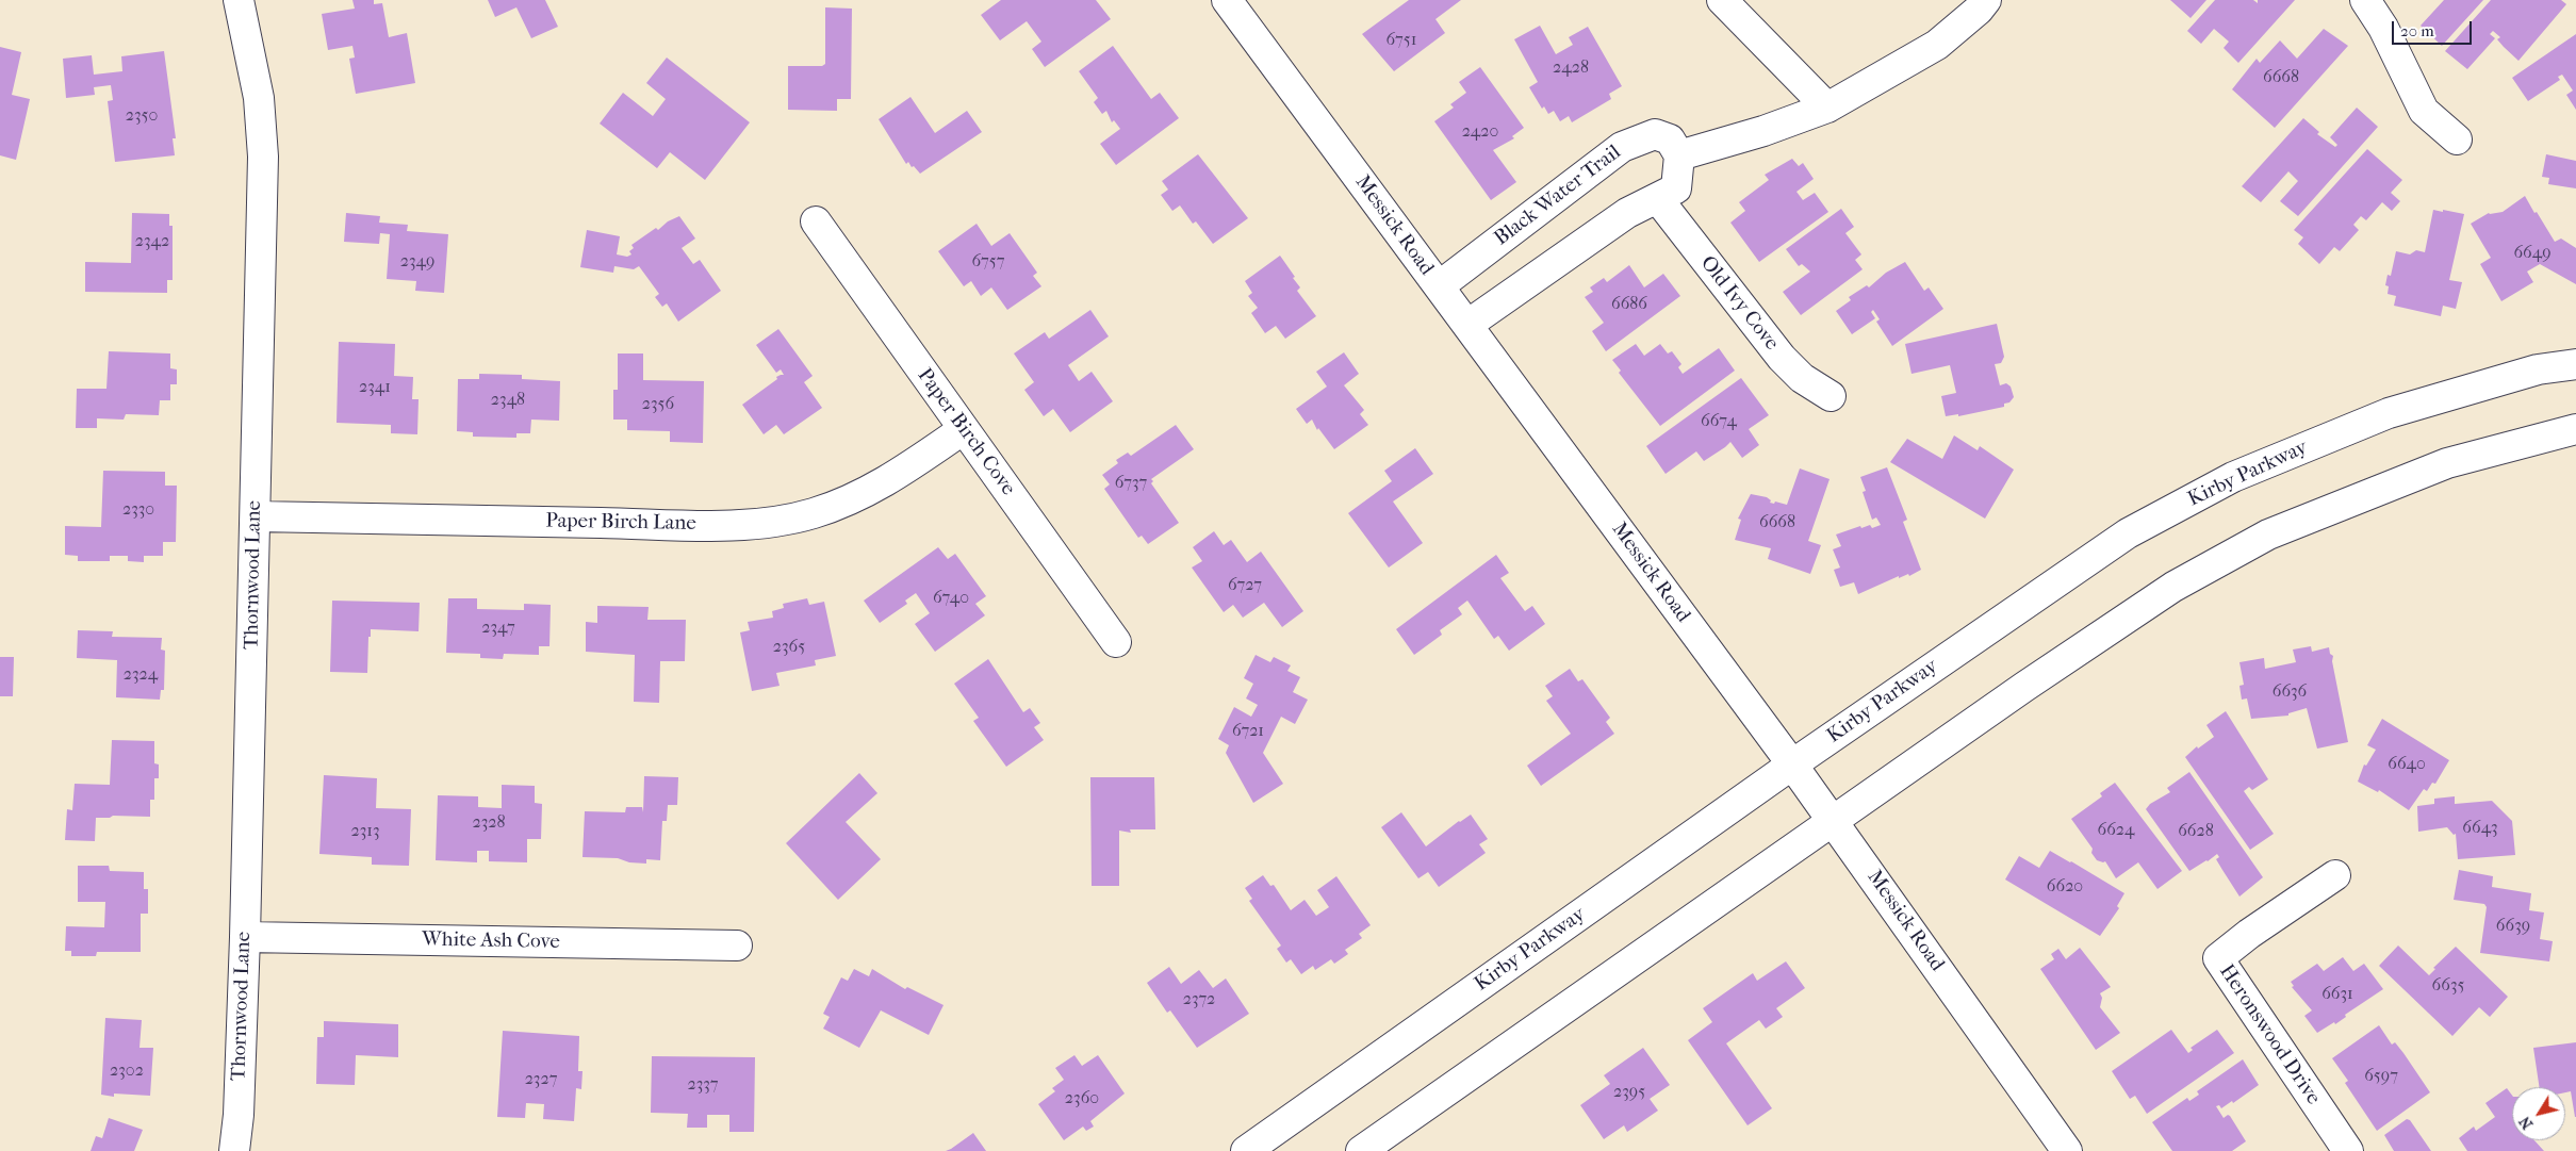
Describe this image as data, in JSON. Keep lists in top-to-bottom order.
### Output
{
  "streets": {
    "street": [
      "Black Water Trail",
      "Messick Road",
      "Old Ivy Cove",
      "Paper Birch Cove",
      "Kirby Parkway",
      "Paper Birch Lane",
      "Thornwood Lane",
      "White Ash Cove",
      "Heronswood Drive"
    ]
  },
  "crossings": [
    ["Black Water Trail", "Messick Road"],
    ["Messick Road", "Kirby Parkway"],
    ["Paper Birch Cove", "Paper Birch Lane"],
    ["Paper Birch Lane", "Thornwood Lane"],
    ["Thornwood Lane", "White Ash Cove"]
  ],
  "house_numbers": [
    "6751",
    "2428",
    "6668",
    "2350",
    "2420",
    "2342",
    "6649",
    "2349",
    "6757",
    "6686",
    "2341",
    "2348",
    "2356",
    "6674",
    "6737",
    "2330",
    "6668",
    "6727",
    "6740",
    "2347",
    "2365",
    "2324",
    "6636",
    "6721",
    "6640",
    "2328",
    "6643",
    "6624",
    "2313",
    "6628",
    "6620",
    "6639",
    "6635",
    "6631",
    "2372",
    "2302",
    "6597",
    "2327",
    "2337",
    "2395",
    "2360"
  ],
  "scale_bar": "20 m",
  "north": "bottom left"
}
